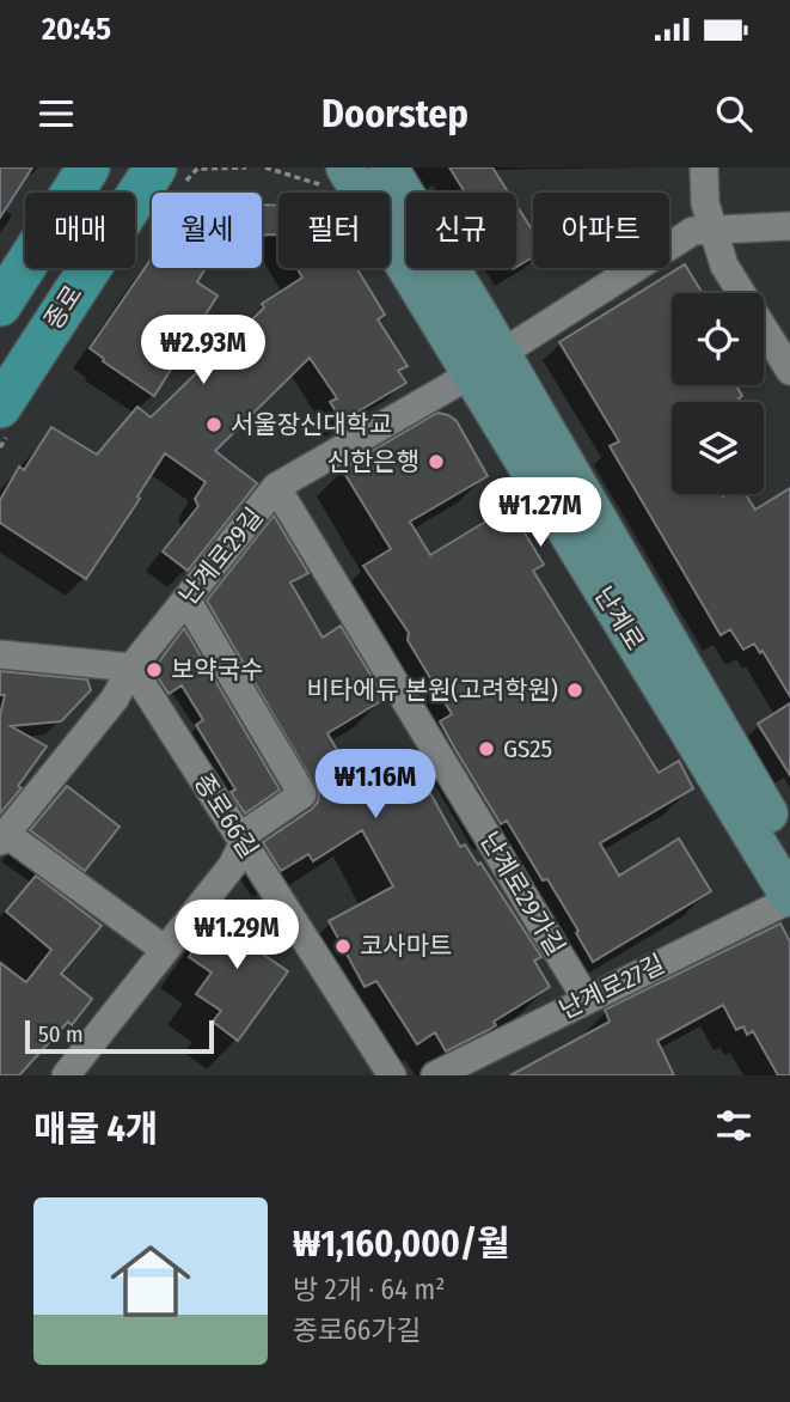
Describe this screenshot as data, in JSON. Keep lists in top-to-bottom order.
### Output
{
  "streets": {
    "main road": ["종로", "난계로"],
    "street": [
      "난계로29길",
      "종로66길",
      "난계로29가길",
      "난계로27길"
    ]
  },
  "crossings": [
    ["난계로29길", "난계로"],
    ["난계로29길", "종로66길"],
    ["난계로29길", "난계로29가길"],
    ["난계로", "난계로27길"],
    ["난계로29가길", "난계로27길"]
  ],
  "places": [
    "서울장신대학교",
    "신한은행",
    "보약국수",
    "비타에듀 본원(고려학원)",
    "GS25",
    "코사마트"
  ],
  "scale_bar": "50 m",
  "page": {
    "status": "20:45",
    "header": "Doorstep",
    "chip": [
      "매매",
      "월세",
      "필터",
      "신규",
      "아파트"
    ],
    "price": [
      "₩2.93M",
      "₩1.27M",
      "₩1.16M",
      "₩1.29M"
    ],
    "scale": "50 m",
    "heading": "매물 4개",
    "list": [
      {
        "name": "₩1,160,000/월",
        "note": "방 2개 · 64 m² · 종로66가길"
      }
    ]
  }
}
